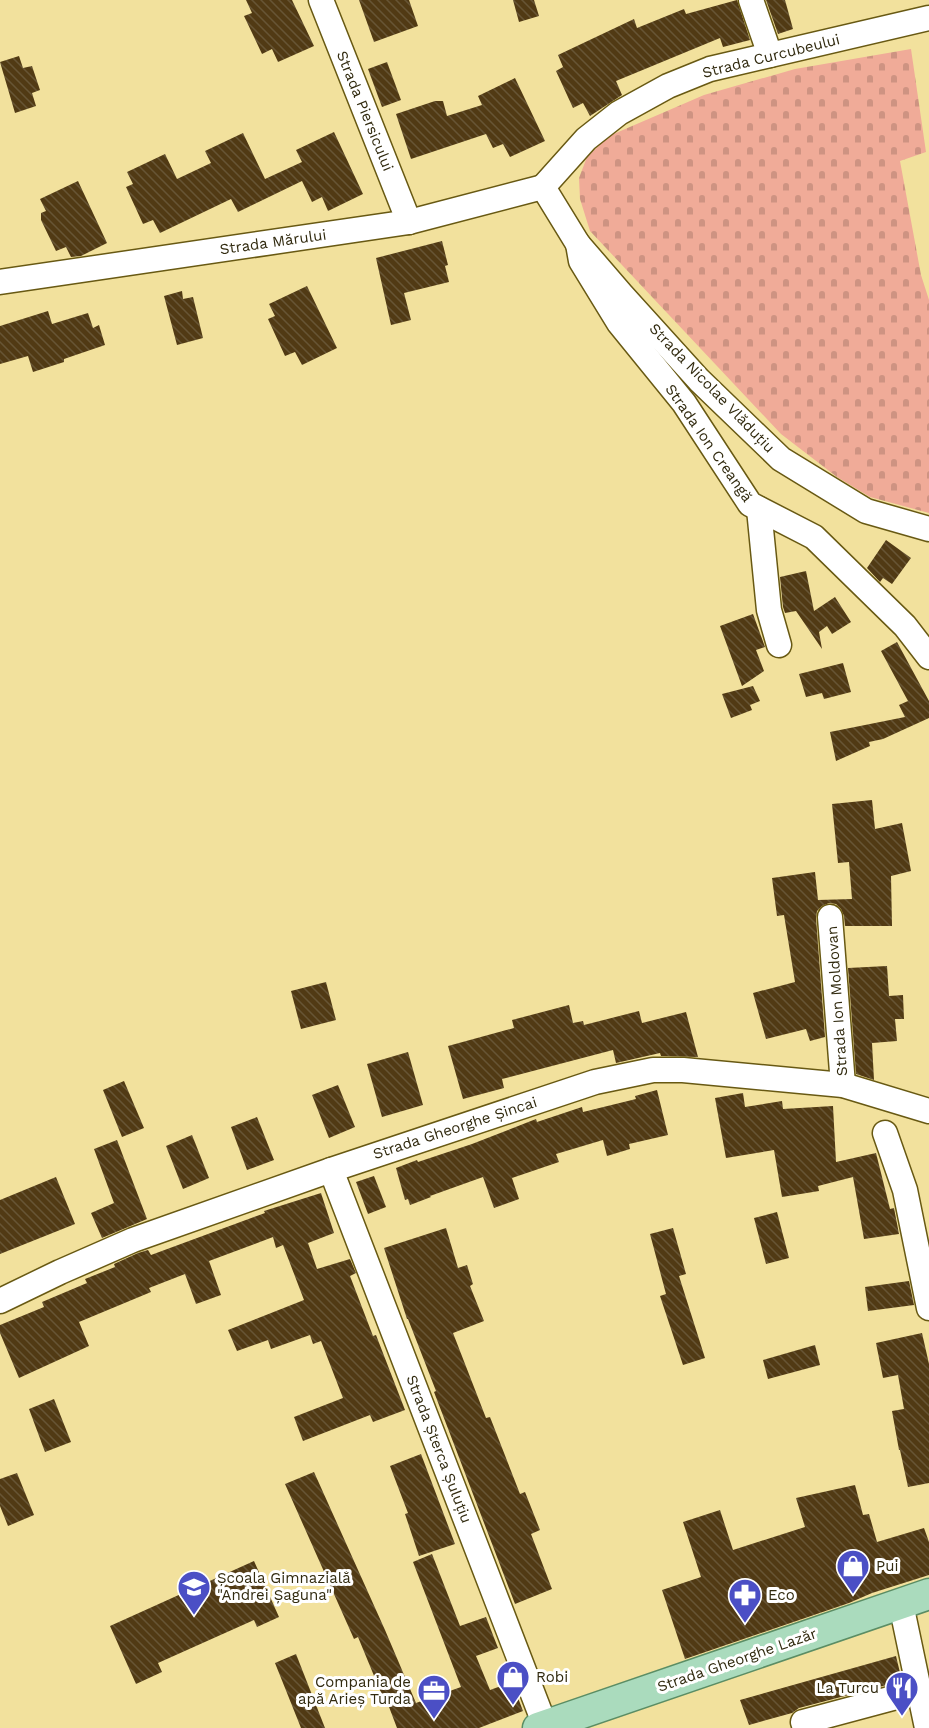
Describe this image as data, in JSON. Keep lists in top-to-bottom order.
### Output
{
  "streets": {
    "main road": ["Strada Gheorghe Lazăr"],
    "street": [
      "Strada Curcubeului",
      "Strada Piersicului",
      "Strada Mărului",
      "Strada Nicolae Vlăduțiu",
      "Strada Ion Creangă",
      "Strada Ion Moldovan",
      "Strada Gheorghe Șincai",
      "Strada Șterca Șuluțiu"
    ]
  },
  "crossings": [
    ["Strada Curcubeului", "Strada Mărului"],
    ["Strada Curcubeului", "Strada Nicolae Vlăduțiu"],
    ["Strada Piersicului", "Strada Mărului"],
    ["Strada Mărului", "Strada Nicolae Vlăduțiu"],
    ["Strada Nicolae Vlăduțiu", "Strada Ion Creangă"],
    ["Strada Ion Moldovan", "Strada Gheorghe Șincai"],
    ["Strada Gheorghe Șincai", "Strada Șterca Șuluțiu"],
    ["Strada Șterca Șuluțiu", "Strada Gheorghe Lazăr"]
  ],
  "places": {
    "shop": ["Pui", "Robi"],
    "school or university": ["Școala Gimnazială \"Andrei Șaguna\""],
    "pharmacy": ["Eco"],
    "restaurant": ["La Turcu"],
    "office": ["Compania de apă Arieș Turda"]
  }
}
